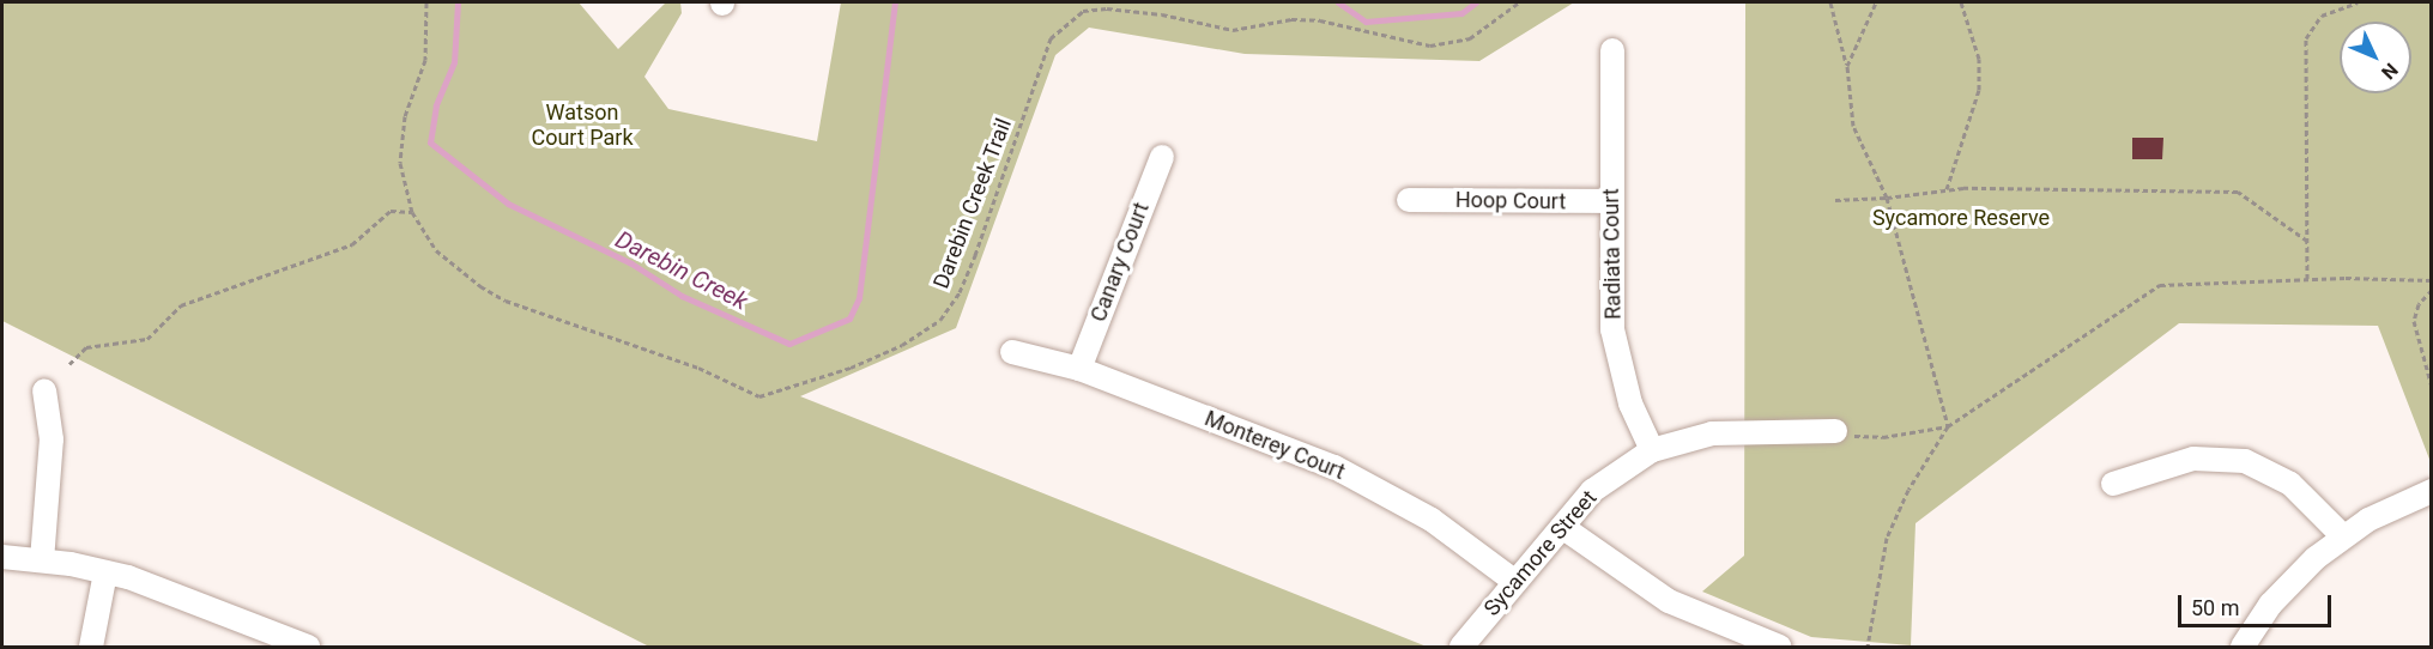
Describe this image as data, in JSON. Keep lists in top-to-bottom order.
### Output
{
  "streets": {
    "street": [
      "Hoop Court",
      "Radiata Court",
      "Canary Court",
      "Monterey Court",
      "Sycamore Street"
    ],
    "path": ["Darebin Creek Trail"]
  },
  "crossings": [
    ["Hoop Court", "Radiata Court"],
    ["Radiata Court", "Sycamore Street"],
    ["Canary Court", "Monterey Court"],
    ["Monterey Court", "Sycamore Street"]
  ],
  "water": ["Darebin Creek"],
  "parks": ["Watson Court Park", "Sycamore Reserve"],
  "scale_bar": "50 m",
  "north": "bottom right"
}
